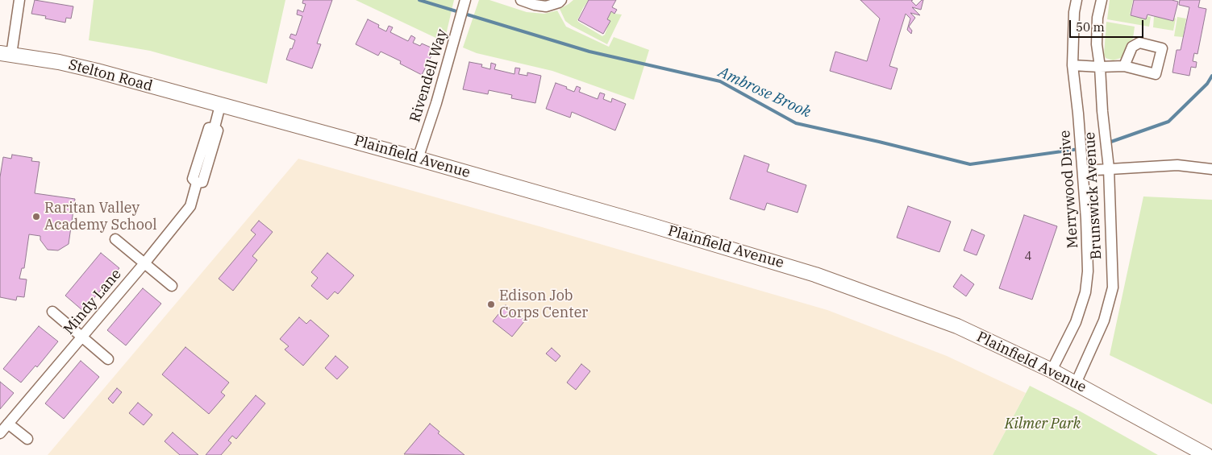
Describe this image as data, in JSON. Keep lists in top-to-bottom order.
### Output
{
  "streets": {
    "main road": ["Stelton Road", "Plainfield Avenue"],
    "street": [
      "Rivendell Way",
      "Merrywood Drive",
      "Brunswick Avenue",
      "Mindy Lane"
    ]
  },
  "crossings": [
    ["Stelton Road", "Plainfield Avenue"],
    ["Stelton Road", "Mindy Lane"],
    ["Rivendell Way", "Plainfield Avenue"],
    ["Plainfield Avenue", "Merrywood Drive"],
    ["Plainfield Avenue", "Brunswick Avenue"],
    ["Plainfield Avenue", "Mindy Lane"]
  ],
  "water": ["Ambrose Brook"],
  "parks": ["Kilmer Park"],
  "places": ["Raritan Valley Academy School", "Edison Job Corps Center"],
  "house_numbers": ["4"],
  "scale_bar": "50 m"
}
